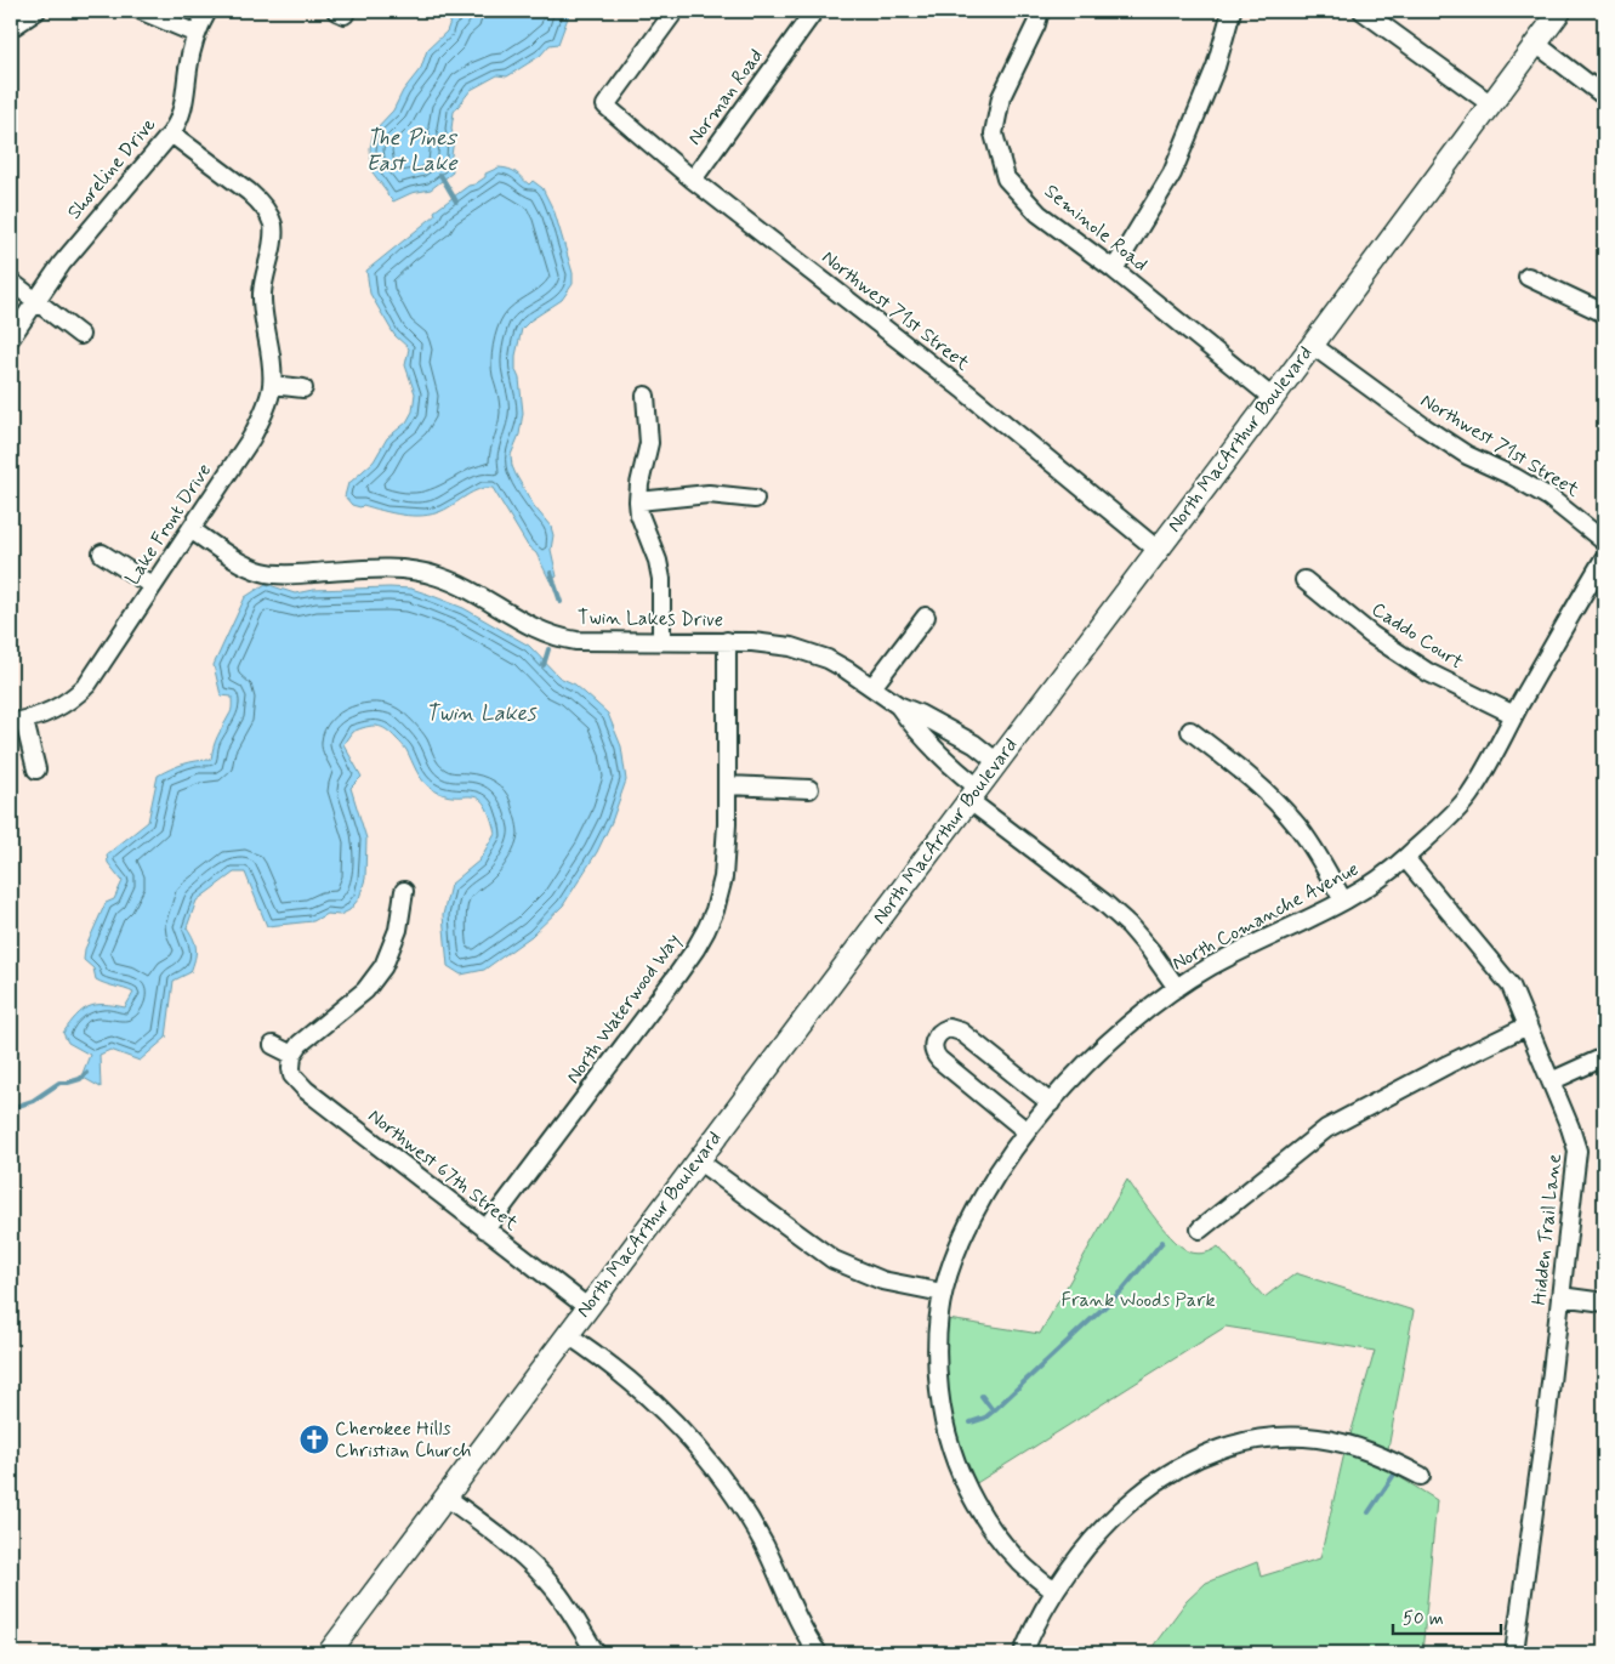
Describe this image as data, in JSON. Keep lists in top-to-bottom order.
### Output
{
  "streets": {
    "main road": ["North MacArthur Boulevard"],
    "street": [
      "Norman Road",
      "Shoreline Drive",
      "Seminole Road",
      "Northwest 71st Street",
      "Lake Front Drive",
      "Twin Lakes Drive",
      "Caddo Court",
      "North Comanche Avenue",
      "North Waterwood Way",
      "Northwest 67th Street",
      "Hidden Trail Lane"
    ]
  },
  "crossings": [
    ["Norman Road", "Northwest 71st Street"],
    ["Shoreline Drive", "Lake Front Drive"],
    ["Seminole Road", "North MacArthur Boulevard"],
    ["Northwest 71st Street", "North MacArthur Boulevard"],
    ["North MacArthur Boulevard", "Twin Lakes Drive"],
    ["North MacArthur Boulevard", "Northwest 67th Street"],
    ["Lake Front Drive", "Twin Lakes Drive"],
    ["Twin Lakes Drive", "North Waterwood Way"],
    ["Caddo Court", "North Comanche Avenue"],
    ["North Comanche Avenue", "Hidden Trail Lane"],
    ["North Waterwood Way", "Northwest 67th Street"]
  ],
  "water": ["The Pines East Lake", "Twin Lakes"],
  "parks": ["Frank Woods Park"],
  "places": {
    "church": ["Cherokee Hills Christian Church"]
  },
  "scale_bar": "50 m"
}
